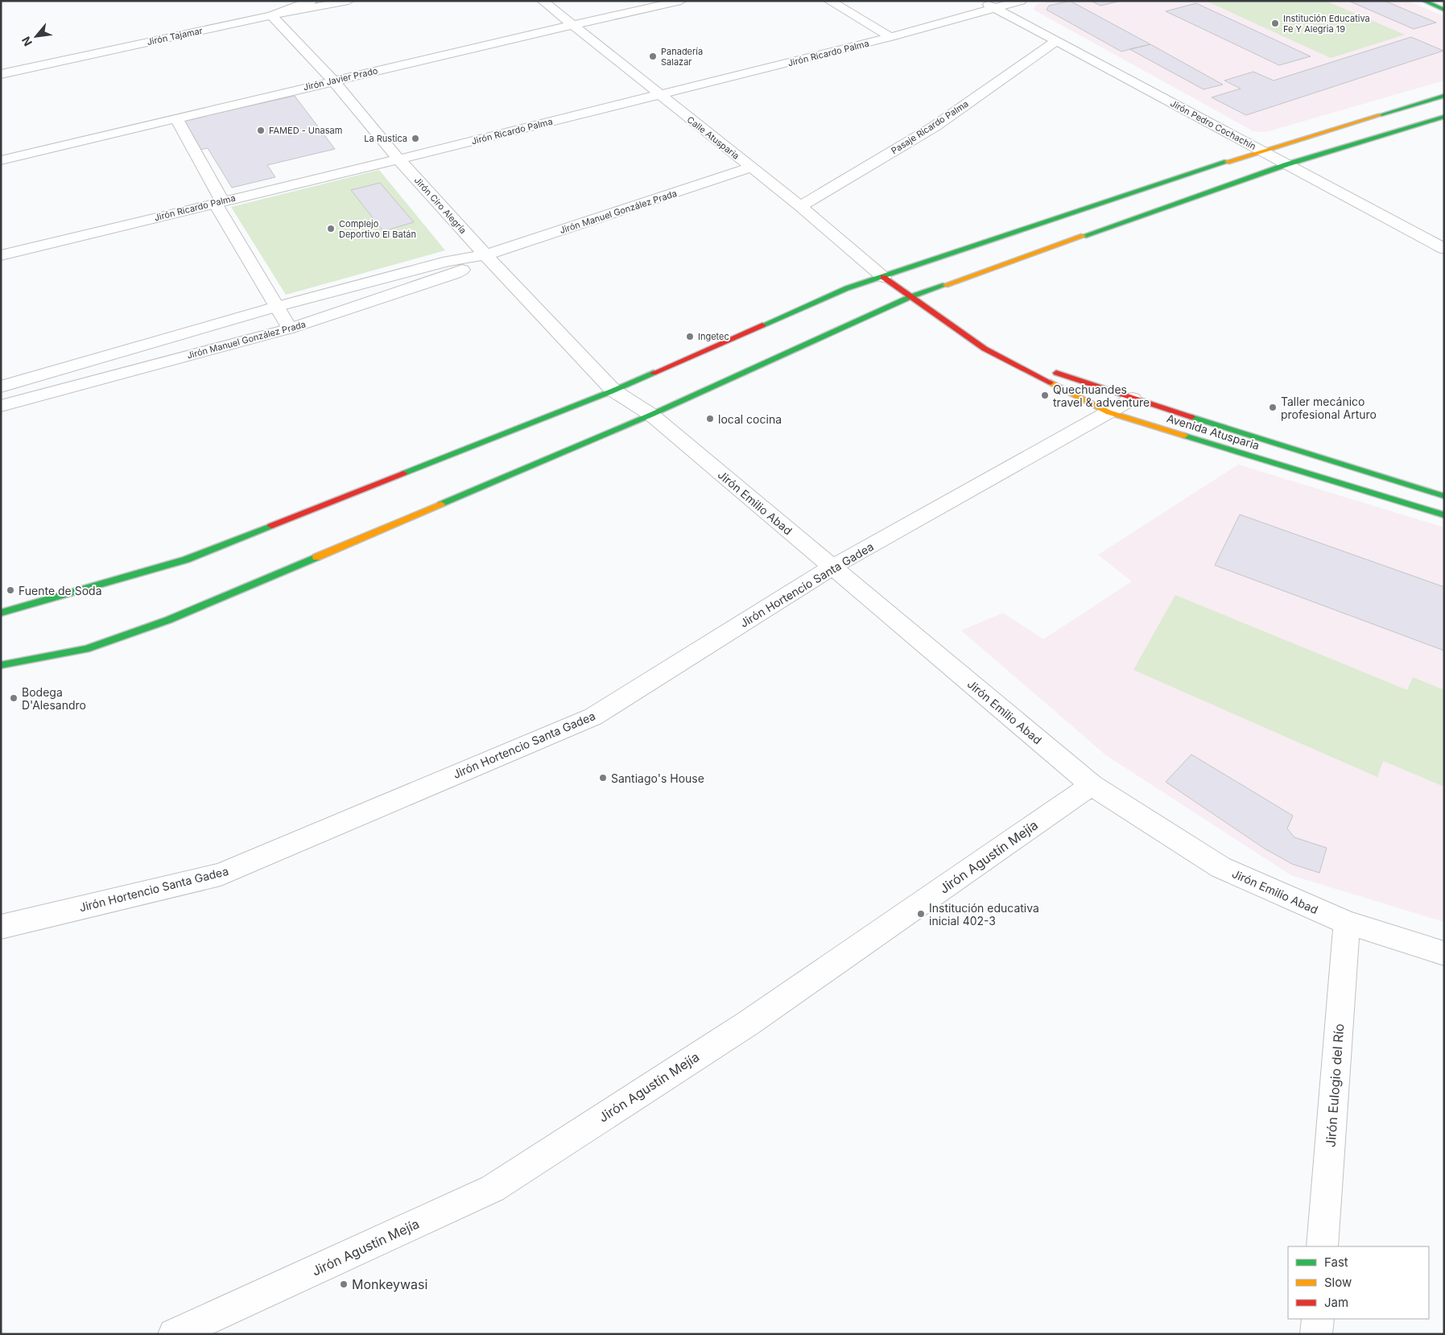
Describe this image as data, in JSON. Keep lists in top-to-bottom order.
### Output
{
  "streets": {
    "main road": ["Avenida Atusparia"],
    "street": [
      "Jirón Tajamar",
      "Jirón Ricardo Palma",
      "Jirón Javier Prado",
      "Jirón Pedro Cochachín",
      "Pasaje Ricardo Palma",
      "Calle Atusparia",
      "Jirón Ciro Alegría",
      "Jirón Manuel González Prada",
      "Jirón Emilio Abad",
      "Jirón Hortencio Santa Gadea",
      "Jirón Agustín Mejía",
      "Jirón Eulogio del Río"
    ]
  },
  "crossings": [
    ["Jirón Tajamar", "Jirón Ciro Alegría"],
    ["Jirón Ricardo Palma", "Jirón Pedro Cochachín"],
    ["Jirón Ricardo Palma", "Calle Atusparia"],
    ["Jirón Ricardo Palma", "Jirón Ciro Alegría"],
    ["Jirón Javier Prado", "Calle Atusparia"],
    ["Jirón Javier Prado", "Jirón Ciro Alegría"],
    ["Jirón Pedro Cochachín", "Pasaje Ricardo Palma"],
    ["Pasaje Ricardo Palma", "Calle Atusparia"],
    ["Calle Atusparia", "Jirón Manuel González Prada"],
    ["Calle Atusparia", "Avenida Atusparia"],
    ["Jirón Ciro Alegría", "Jirón Manuel González Prada"],
    ["Jirón Ciro Alegría", "Jirón Emilio Abad"],
    ["Avenida Atusparia", "Jirón Hortencio Santa Gadea"],
    ["Jirón Emilio Abad", "Jirón Hortencio Santa Gadea"],
    ["Jirón Emilio Abad", "Jirón Agustín Mejía"],
    ["Jirón Emilio Abad", "Jirón Eulogio del Río"]
  ],
  "places": [
    "Institución Educativa Fe Y Alegria 19",
    "Panadería Salazar",
    "FAMED - Unasam",
    "La Rustica",
    "Complejo Deportivo El Batán",
    "Ingetec",
    "Quechuandes travel & adventure",
    "Taller mecánico profesional Arturo",
    "local cocina",
    "Fuente de Soda",
    "Bodega D'Alesandro",
    "Santiago's House",
    "Institución educativa inicial 402-3",
    "Monkeywasi"
  ],
  "legend": ["Fast", "Slow", "Jam"],
  "north": "bottom left"
}
